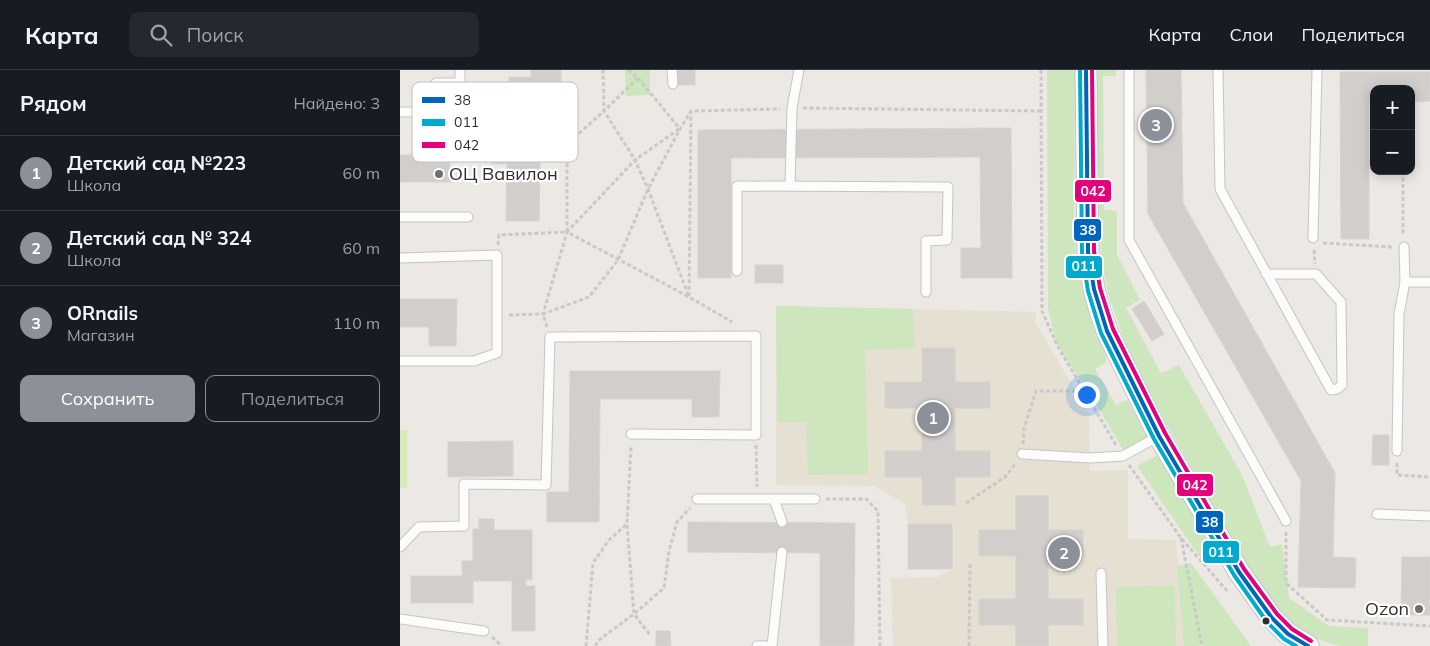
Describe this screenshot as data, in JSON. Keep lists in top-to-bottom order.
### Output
{
  "places": ["ОЦ Вавилон", "Ozon"],
  "lines": ["transit line 38", "transit line 011", "transit line 042"],
  "legend": ["38", "011", "042"],
  "page": {
    "header": "Карта",
    "search": "Поиск",
    "nav": ["Карта", "Слои", "Поделиться"],
    "heading": ["Рядом", "Найдено: 3"],
    "map_buttons": ["+", "−"],
    "pins": ["3", "1", "2"],
    "list": [
      {
        "mark": "1",
        "name": "Детский сад №223",
        "note": "Школа",
        "value": "60 m"
      },
      {
        "mark": "2",
        "name": "Детский сад № 324",
        "note": "Школа",
        "value": "60 m"
      },
      {
        "mark": "3",
        "name": "ORnails",
        "note": "Магазин",
        "value": "110 m"
      }
    ],
    "buttons": ["Сохранить", "Поделиться"]
  }
}
